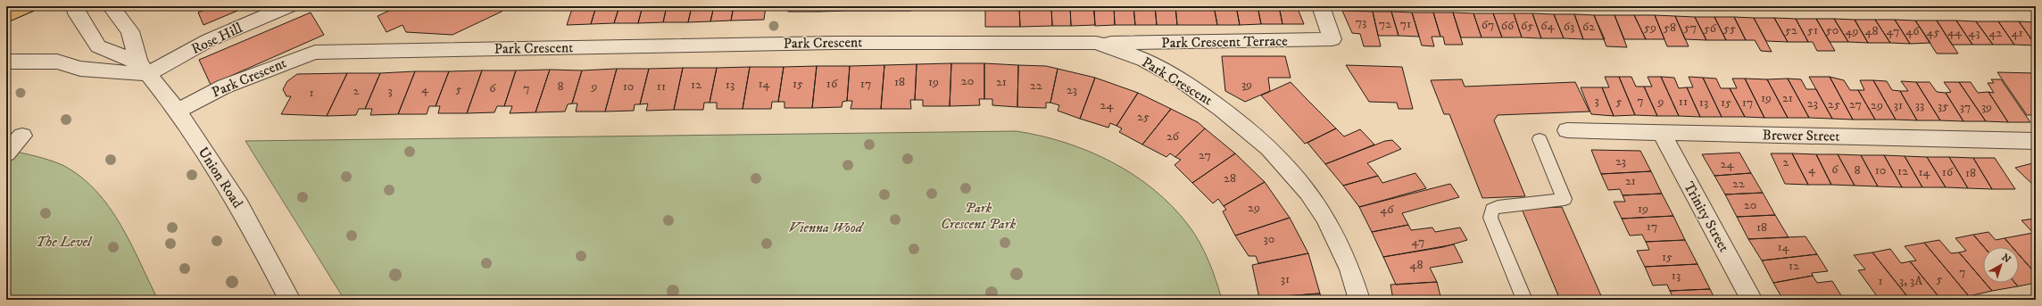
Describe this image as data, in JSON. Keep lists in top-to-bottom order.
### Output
{
  "streets": {
    "street": [
      "Rose Hill",
      "Park Crescent Terrace",
      "Park Crescent",
      "Brewer Street",
      "Union Road",
      "Trinity Street"
    ]
  },
  "crossings": [
    ["Rose Hill", "Union Road"],
    ["Park Crescent Terrace", "Park Crescent"],
    ["Park Crescent", "Union Road"],
    ["Brewer Street", "Trinity Street"]
  ],
  "parks": ["Park Crescent Park", "Vienna Wood", "The Level"],
  "house_numbers": [
    "73",
    "72",
    "71",
    "67",
    "66",
    "65",
    "64",
    "63",
    "62",
    "59",
    "58",
    "57",
    "56",
    "55",
    "52",
    "51",
    "50",
    "49",
    "48",
    "47",
    "46",
    "45",
    "44",
    "43",
    "42",
    "41",
    "20",
    "18",
    "19",
    "21",
    "14",
    "15",
    "16",
    "17",
    "12",
    "13",
    "39",
    "22",
    "8",
    "9",
    "10",
    "11",
    "6",
    "7",
    "4",
    "5",
    "23",
    "2",
    "3",
    "1",
    "19",
    "21",
    "3",
    "7",
    "5",
    "9",
    "11",
    "13",
    "15",
    "17",
    "23",
    "25",
    "27",
    "24",
    "29",
    "31",
    "33",
    "35",
    "37",
    "39",
    "25",
    "26",
    "27",
    "23",
    "2",
    "24",
    "4",
    "6",
    "8",
    "10",
    "12",
    "14",
    "16",
    "18",
    "28",
    "21",
    "22",
    "20",
    "29",
    "19",
    "46",
    "17",
    "18",
    "30",
    "47",
    "14",
    "15",
    "48",
    "12",
    "7",
    "13",
    "31",
    "5",
    "1",
    "3, 3A"
  ],
  "north": "top right"
}
